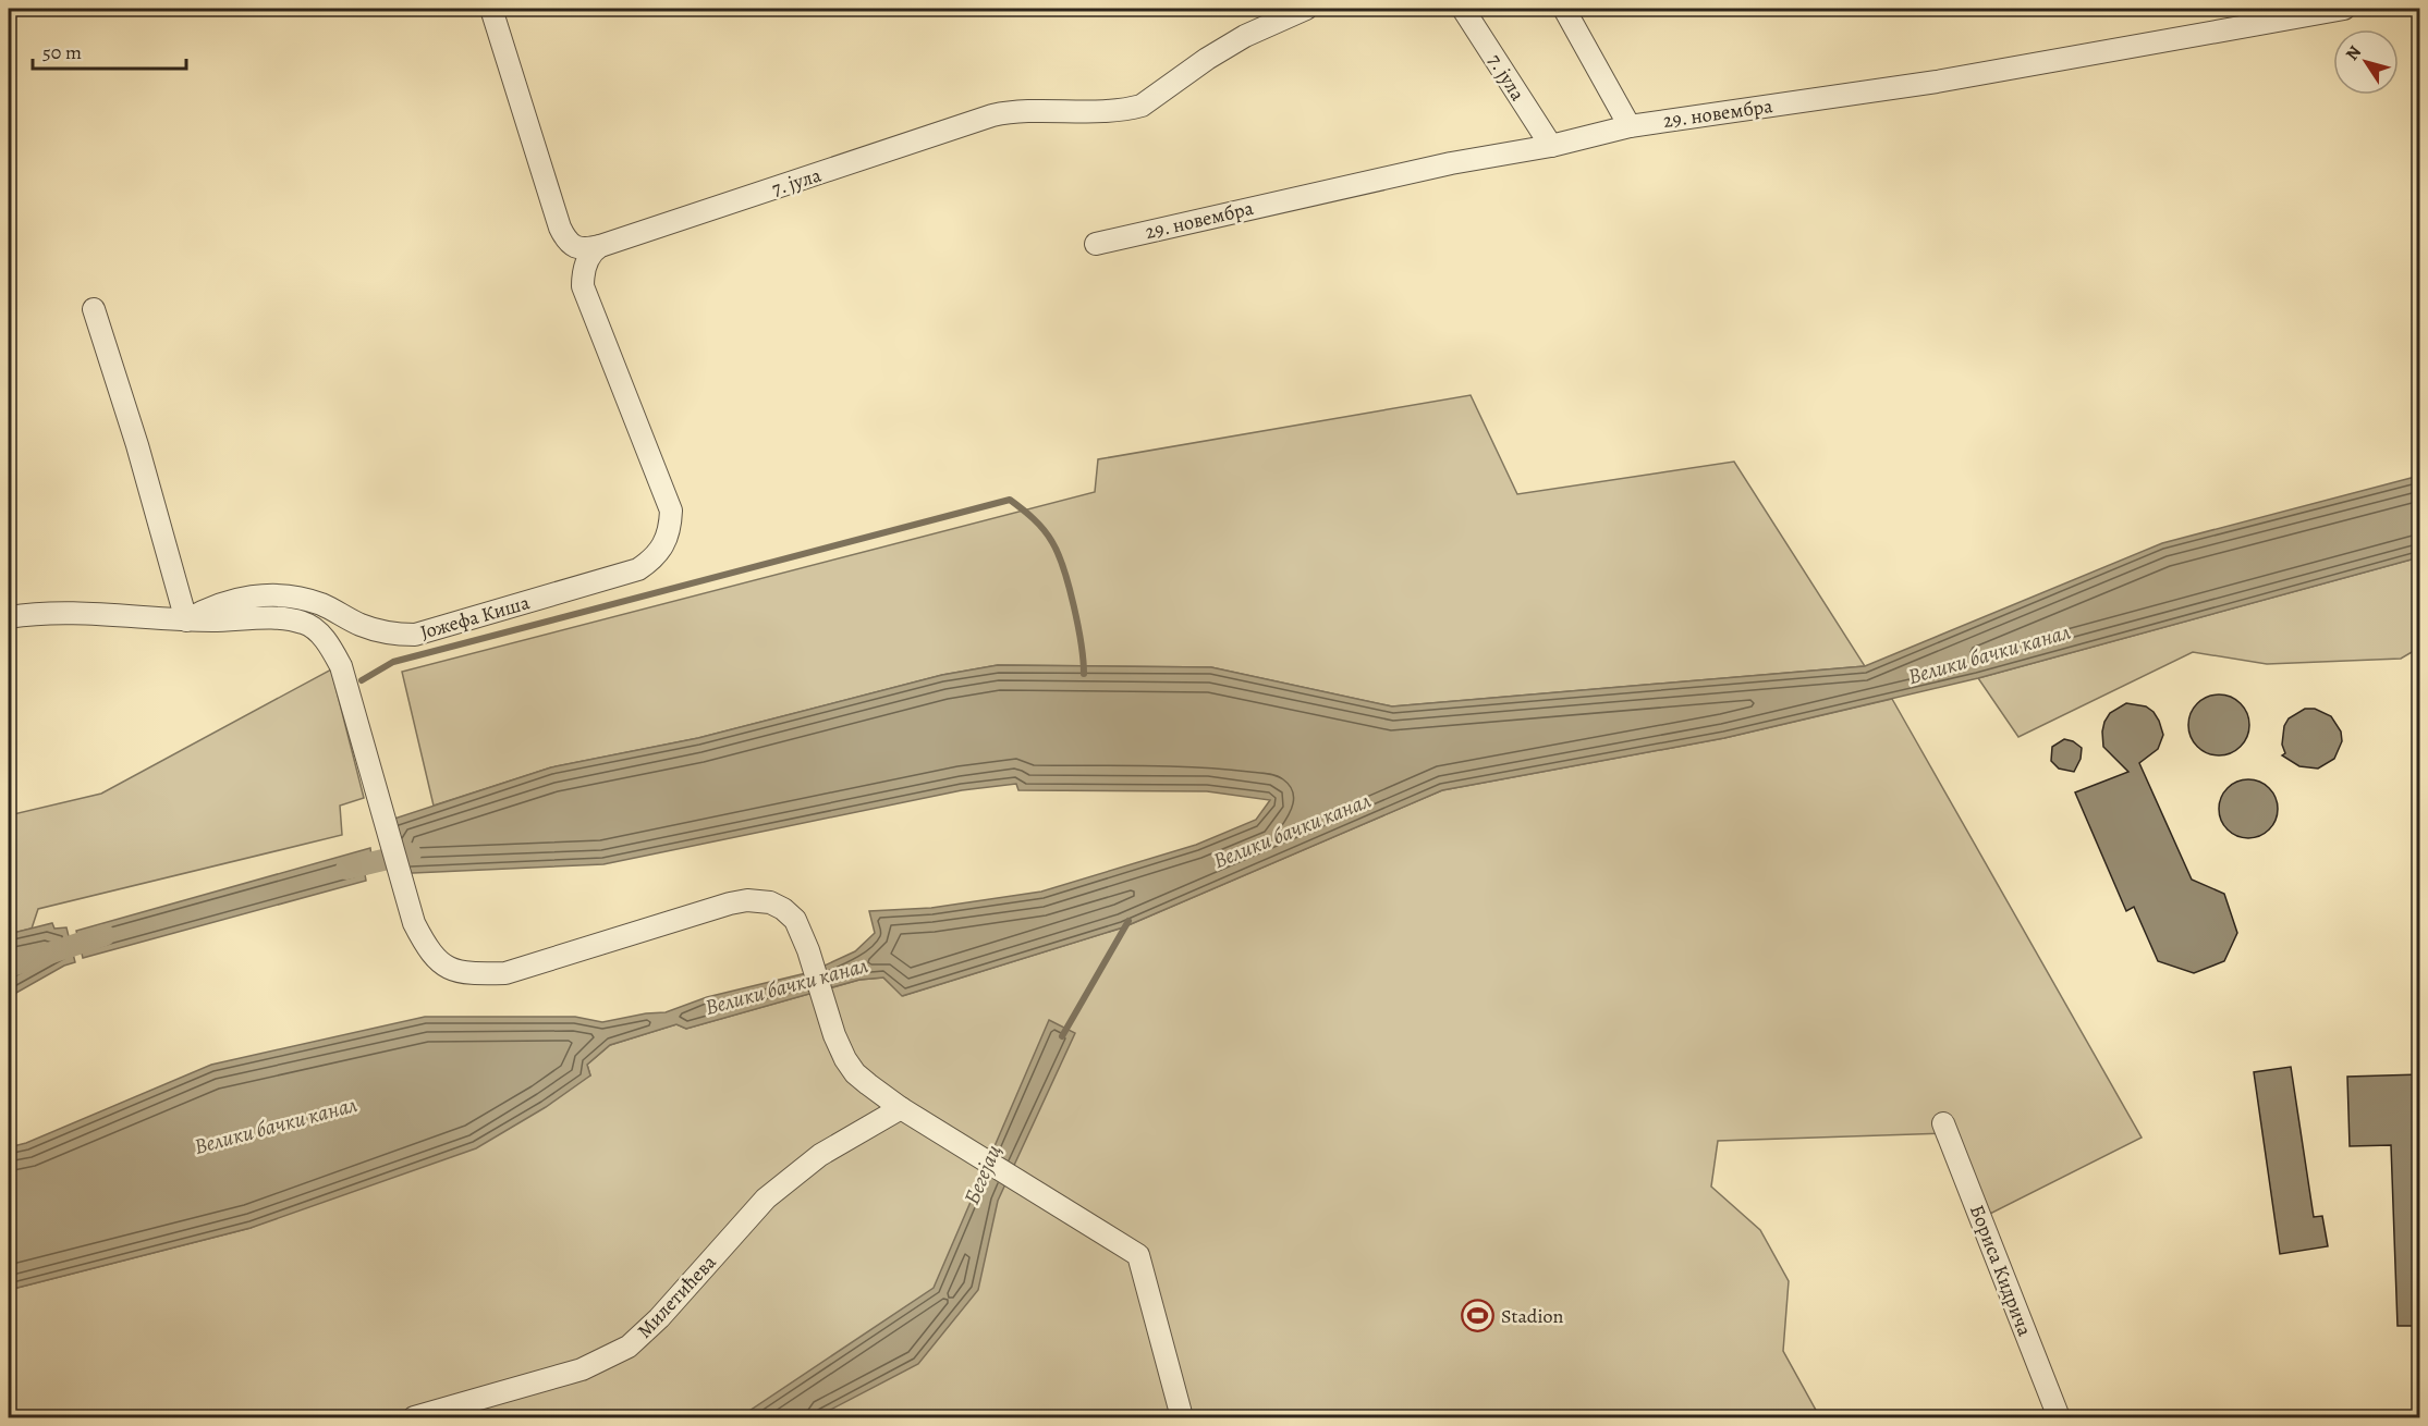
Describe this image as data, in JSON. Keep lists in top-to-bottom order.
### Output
{
  "streets": {
    "street": [
      "7. јула",
      "29. новембра",
      "Јожефа Киша",
      "Бориса Кидрича",
      "Милетићева"
    ]
  },
  "crossings": [
    ["7. јула", "29. новембра"],
    ["7. јула", "Јожефа Киша"]
  ],
  "water": ["Велики бачки канал", "Бегејац"],
  "places": {
    "sports": ["Stadion"]
  },
  "scale_bar": "50 m",
  "north": "top left"
}
